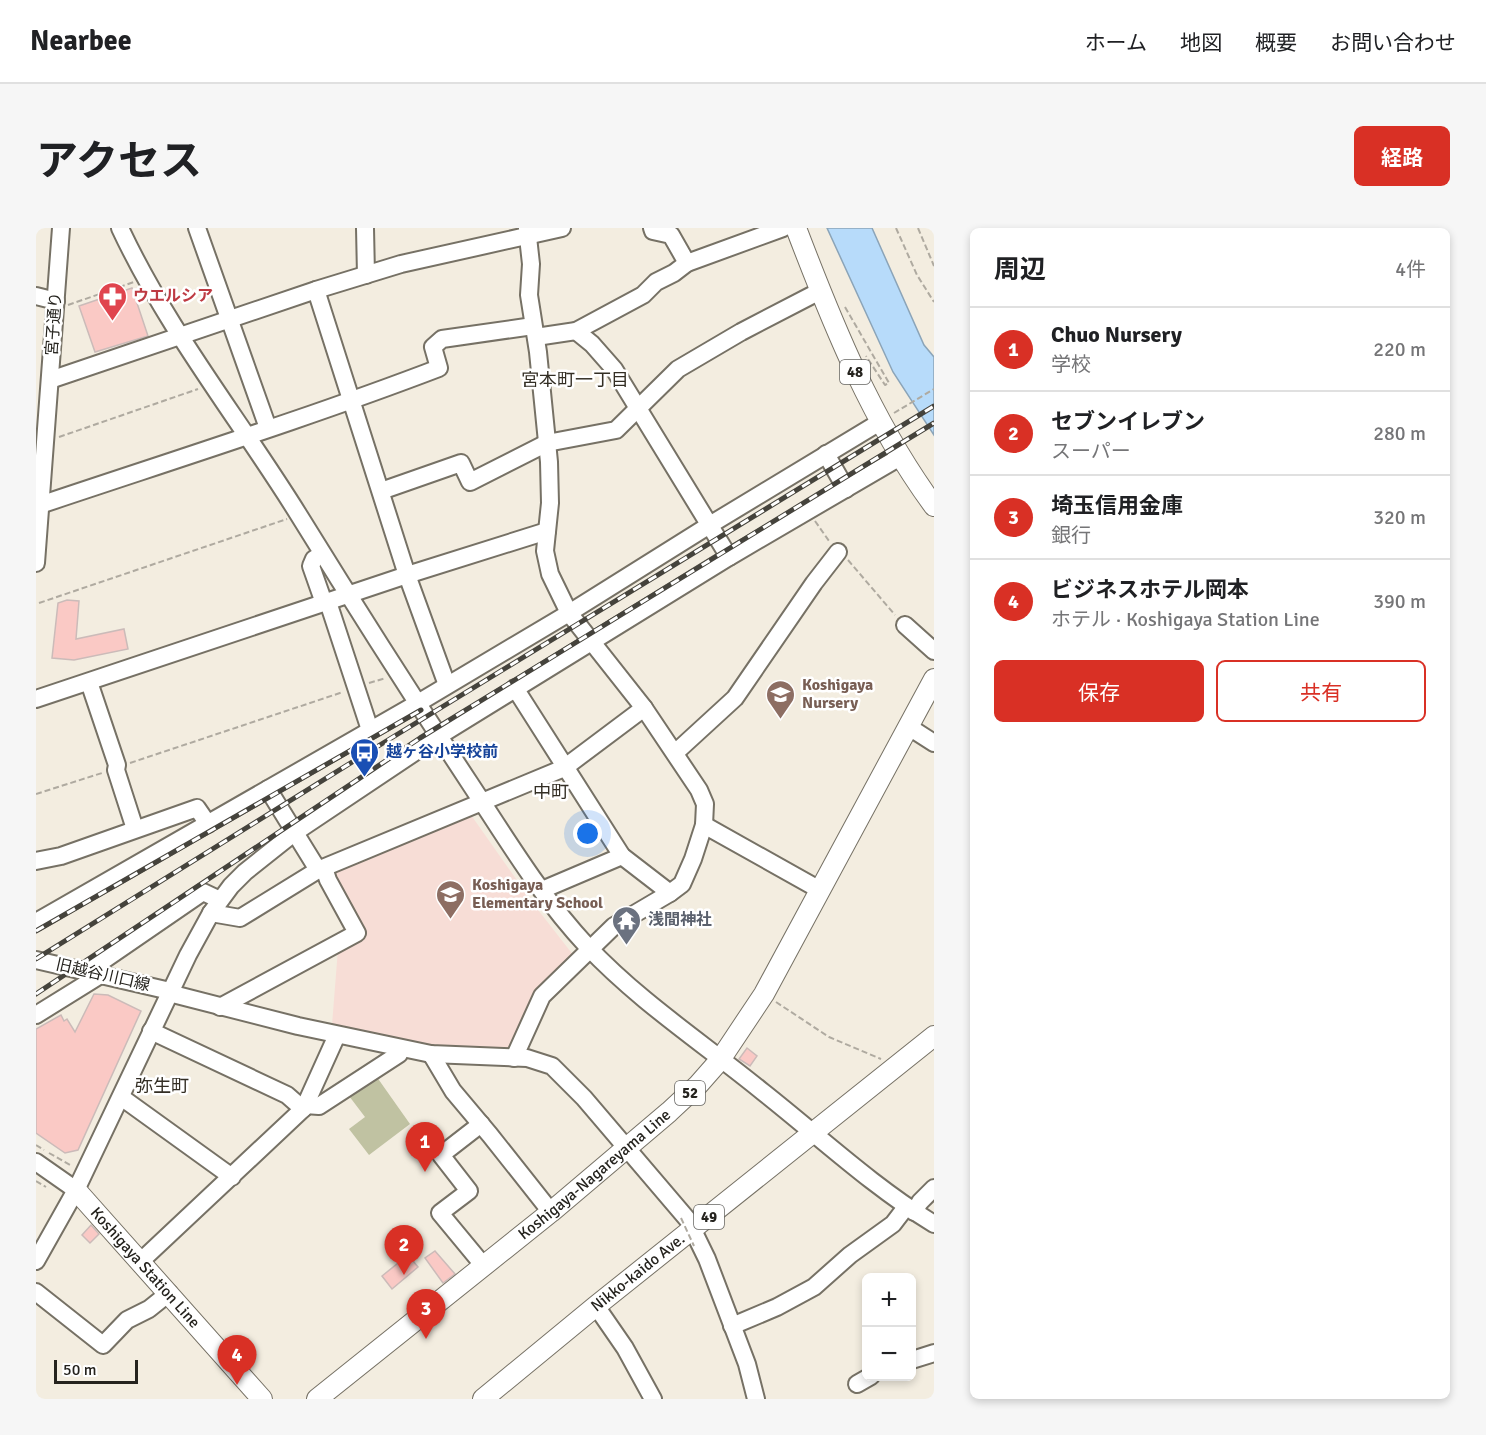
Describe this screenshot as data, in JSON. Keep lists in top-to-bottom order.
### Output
{
  "streets": {
    "main road": [
      "48",
      "52",
      "Koshigaya-Nagareyama Line",
      "49",
      "Koshigaya Station Line",
      "Nikko-kaido Ave."
    ],
    "street": ["宮子通り", "旧越谷川口線"]
  },
  "crossings": [
    ["旧越谷川口線", "Koshigaya-Nagareyama Line"],
    ["旧越谷川口線", "Nikko-kaido Ave."]
  ],
  "districts": ["宮本町一丁目", "中町", "弥生町"],
  "places": {
    "pharmacy": ["ウエルシア"],
    "school or university": ["Koshigaya Nursery", "Koshigaya Elementary School"],
    "bus stop": ["越ヶ谷小学校前"],
    "temple": ["浅間神社"]
  },
  "scale_bar": "50 m",
  "page": {
    "header": "Nearbee",
    "nav": [
      "ホーム",
      "地図",
      "概要",
      "お問い合わせ"
    ],
    "title": "アクセス",
    "buttons": [
      "経路",
      ["保存", "共有"]
    ],
    "heading": ["周辺", "4件"],
    "list": [
      {
        "mark": "1",
        "name": "Chuo Nursery",
        "note": "学校",
        "value": "220 m"
      },
      {
        "mark": "2",
        "name": "セブンイレブン",
        "note": "スーパー",
        "value": "280 m"
      },
      {
        "mark": "3",
        "name": "埼玉信用金庫",
        "note": "銀行",
        "value": "320 m"
      },
      {
        "mark": "4",
        "name": "ビジネスホテル岡本",
        "note": "ホテル · Koshigaya Station Line",
        "value": "390 m"
      }
    ],
    "pins": [
      "1",
      "2",
      "3",
      "4"
    ],
    "map_buttons": ["+", "−"],
    "scale": "50 m"
  }
}
